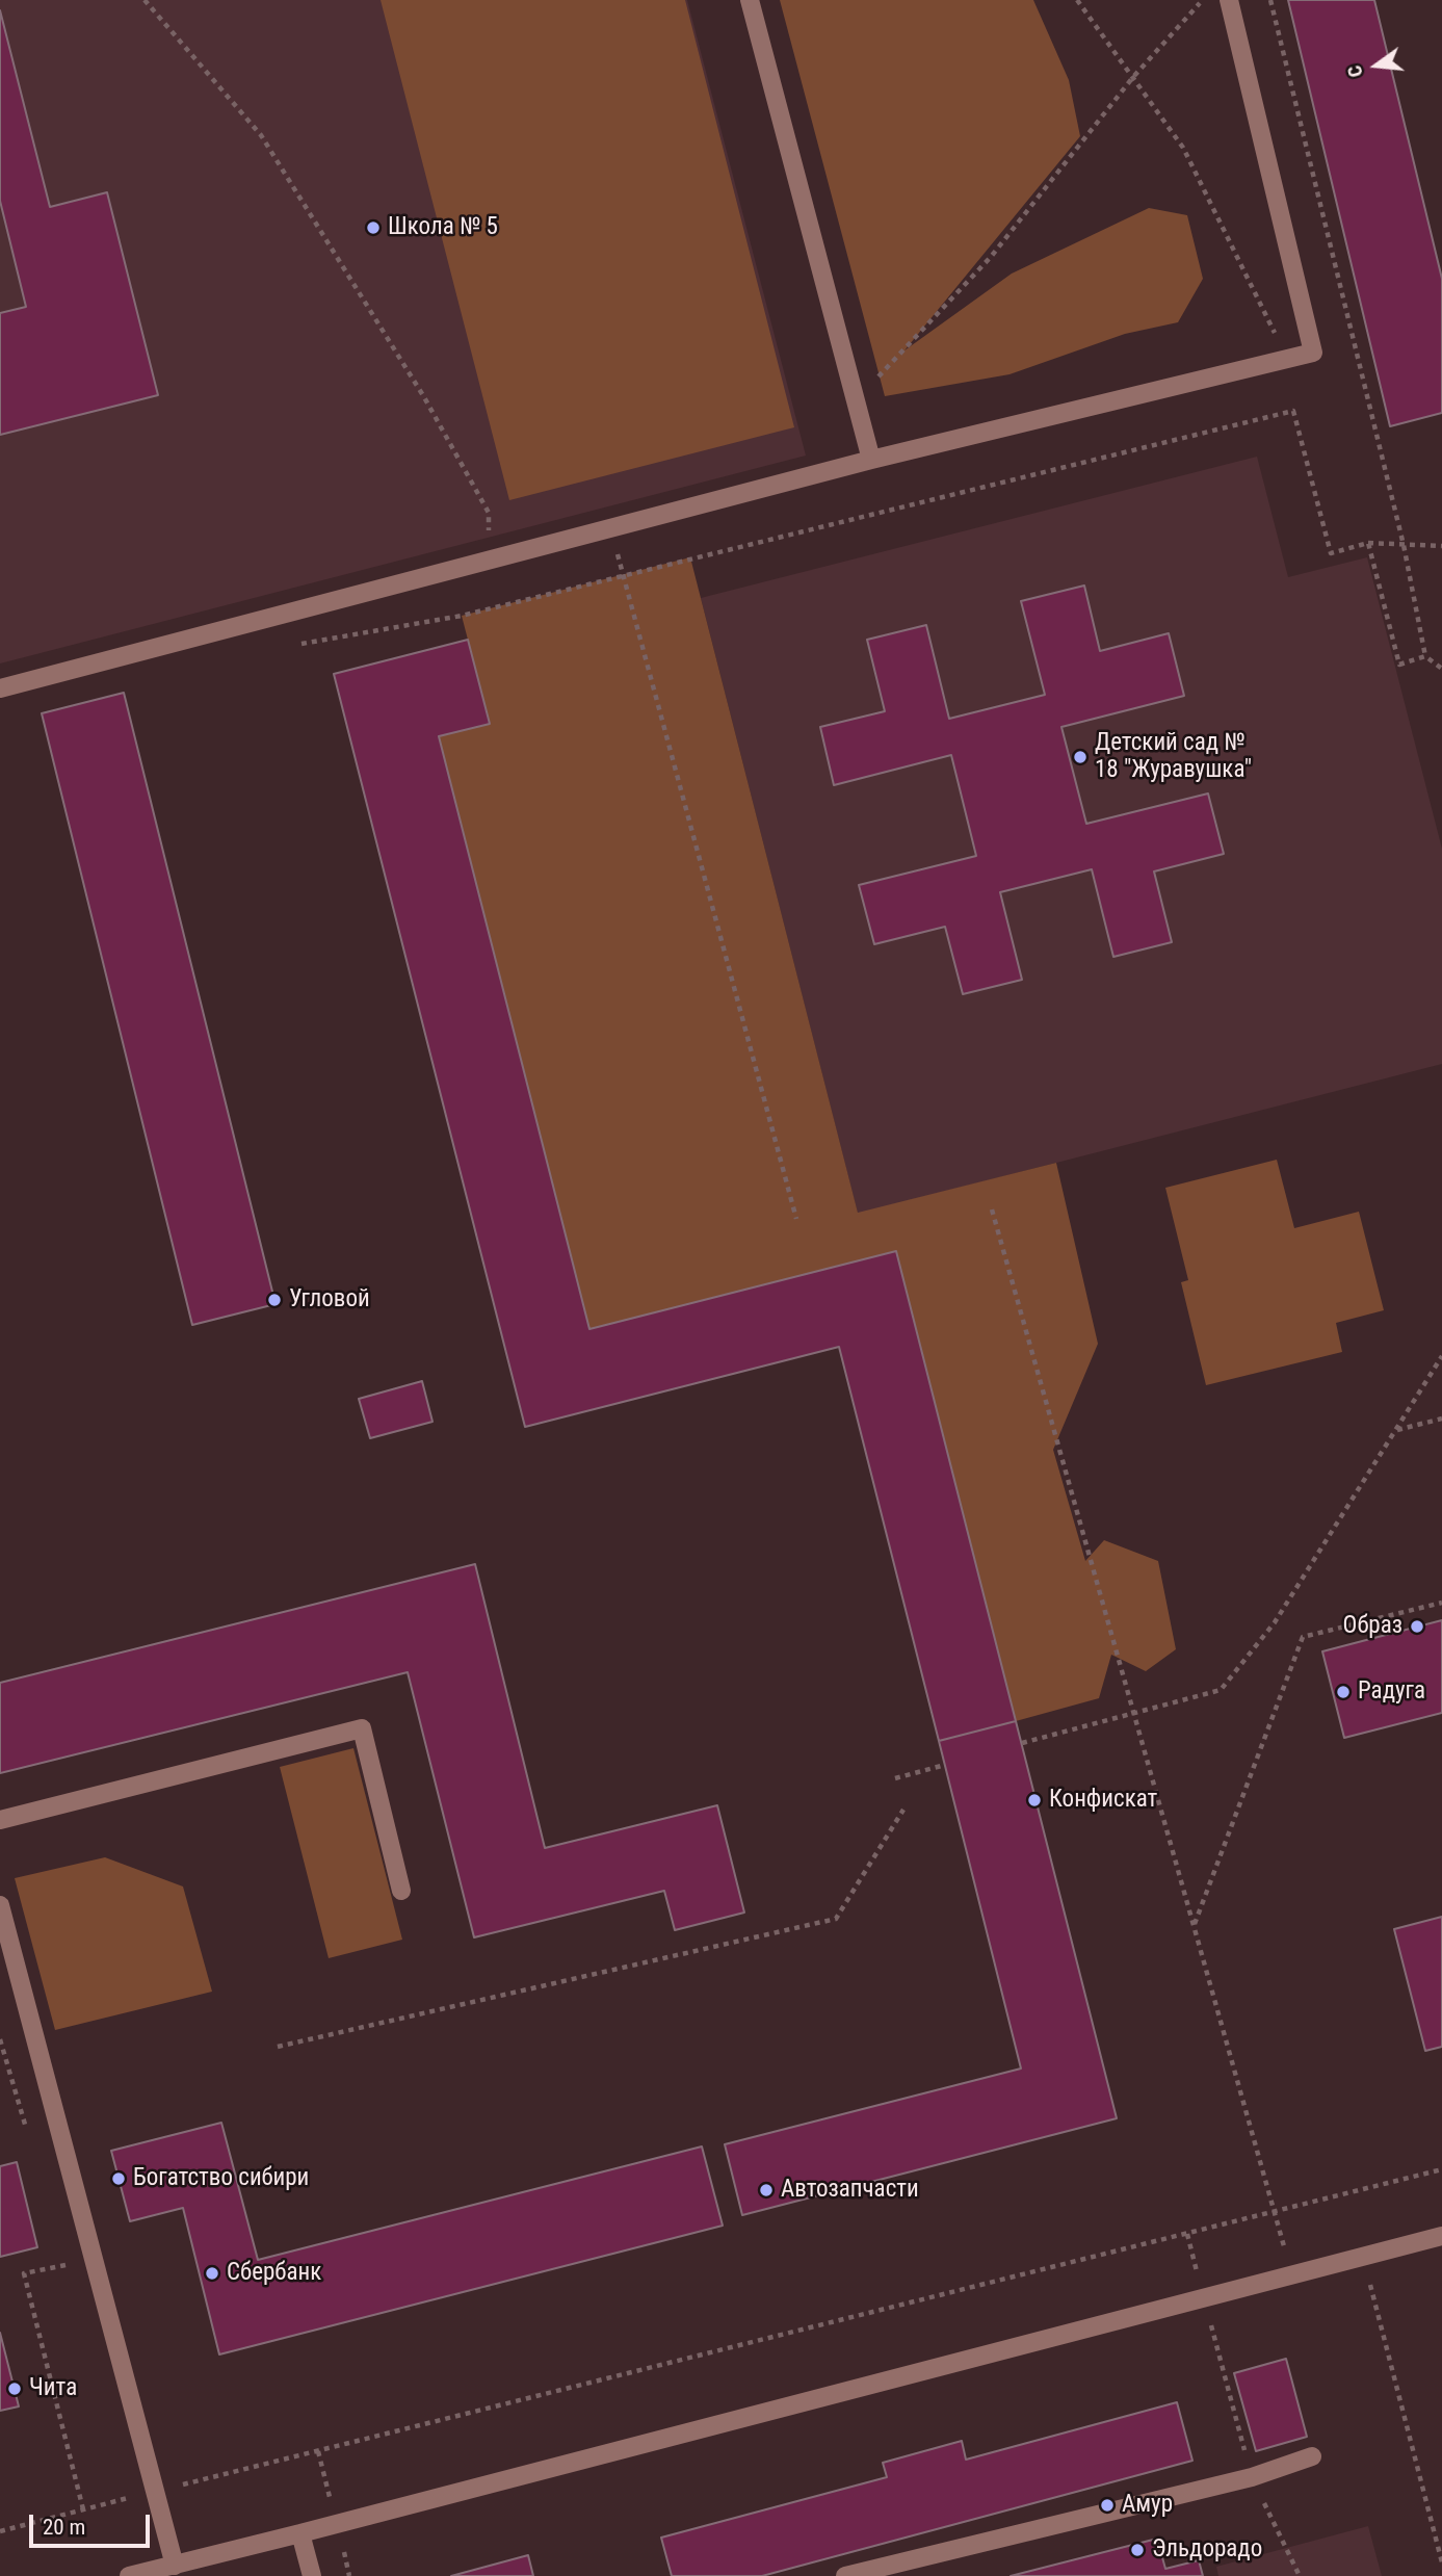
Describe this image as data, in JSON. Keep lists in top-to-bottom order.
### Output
{
  "places": [
    "Школа № 5",
    "Детский сад № 18 \"Журавушка\"",
    "Угловой",
    "Образ",
    "Радуга",
    "Конфискат",
    "Богатство сибири",
    "Автозапчасти",
    "Сбербанк",
    "Чита",
    "Амур",
    "Эльдорадо"
  ],
  "scale_bar": "20 m",
  "north": "left"
}
